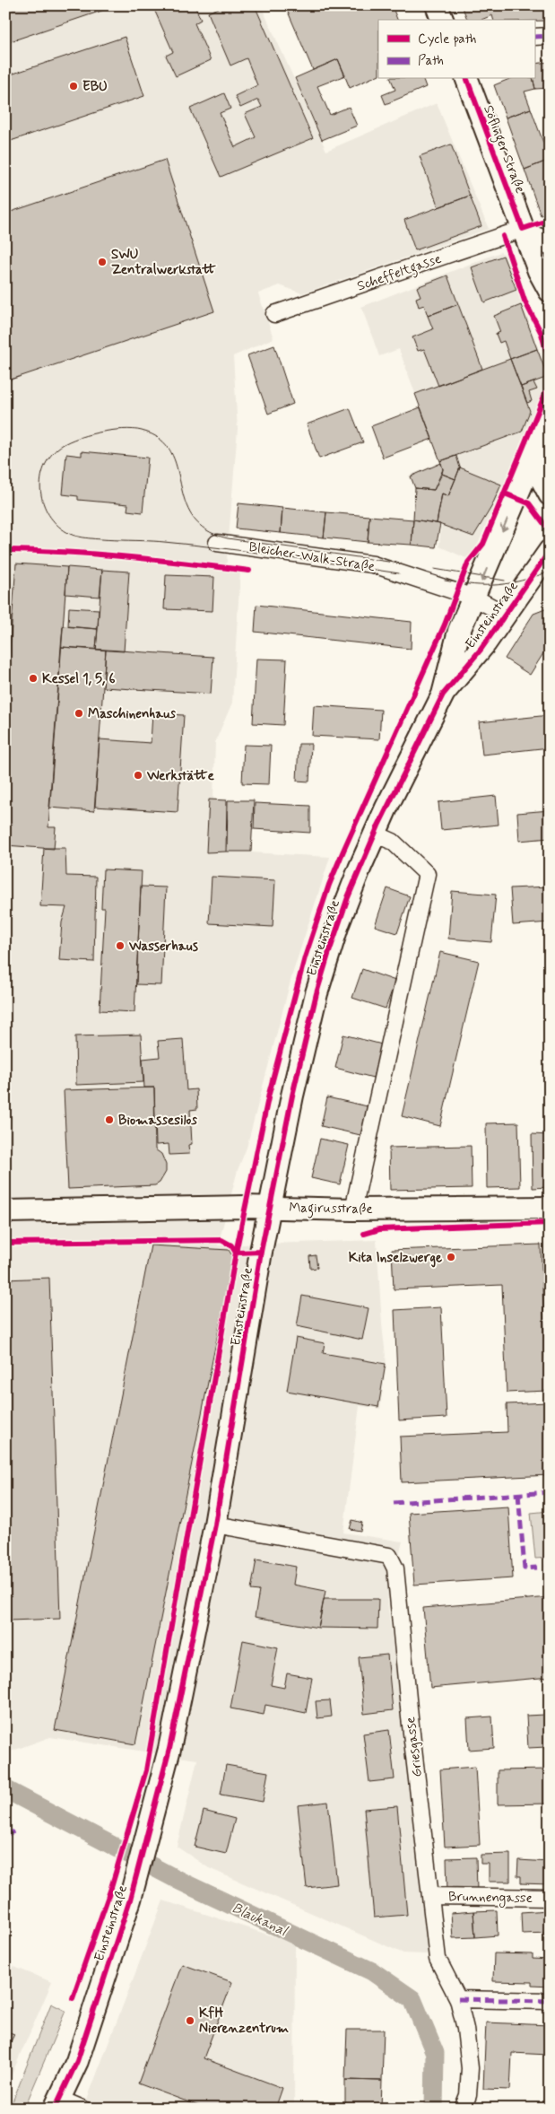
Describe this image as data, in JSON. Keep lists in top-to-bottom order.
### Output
{
  "streets": {
    "street": [
      "Söflinger Straße",
      "Scheffeltgasse",
      "Bleicher-Walk-Straße",
      "Einsteinstraße",
      "Magirusstraße",
      "Griesgasse",
      "Brunnengasse"
    ]
  },
  "crossings": [
    ["Söflinger Straße", "Scheffeltgasse"],
    ["Bleicher-Walk-Straße", "Einsteinstraße"],
    ["Einsteinstraße", "Magirusstraße"],
    ["Einsteinstraße", "Griesgasse"],
    ["Griesgasse", "Brunnengasse"]
  ],
  "water": ["Blaukanal"],
  "places": [
    "EBU",
    "SWU Zentralwerkstatt",
    "Kessel 1, 5, 6",
    "Maschinenhaus",
    "Werkstätte",
    "Wasserhaus",
    "Biomassesilos",
    "Kita Inselzwerge",
    "KfH Nierenzentrum"
  ],
  "legend": ["Cycle path", "Path"]
}
